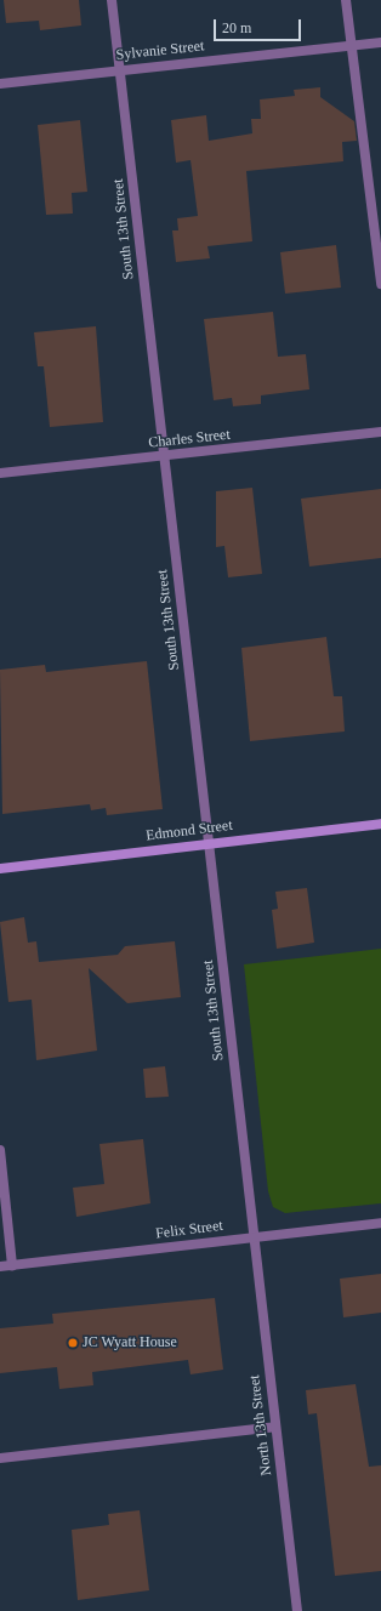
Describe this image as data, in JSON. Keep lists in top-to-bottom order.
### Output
{
  "streets": {
    "street": [
      "Sylvanie Street",
      "South 13th Street",
      "Charles Street",
      "Edmond Street",
      "Felix Street",
      "North 13th Street"
    ]
  },
  "crossings": [
    ["Sylvanie Street", "South 13th Street"],
    ["South 13th Street", "Charles Street"],
    ["South 13th Street", "Edmond Street"],
    ["South 13th Street", "Felix Street"],
    ["South 13th Street", "North 13th Street"],
    ["Felix Street", "North 13th Street"]
  ],
  "places": ["JC Wyatt House"],
  "scale_bar": "20 m"
}
